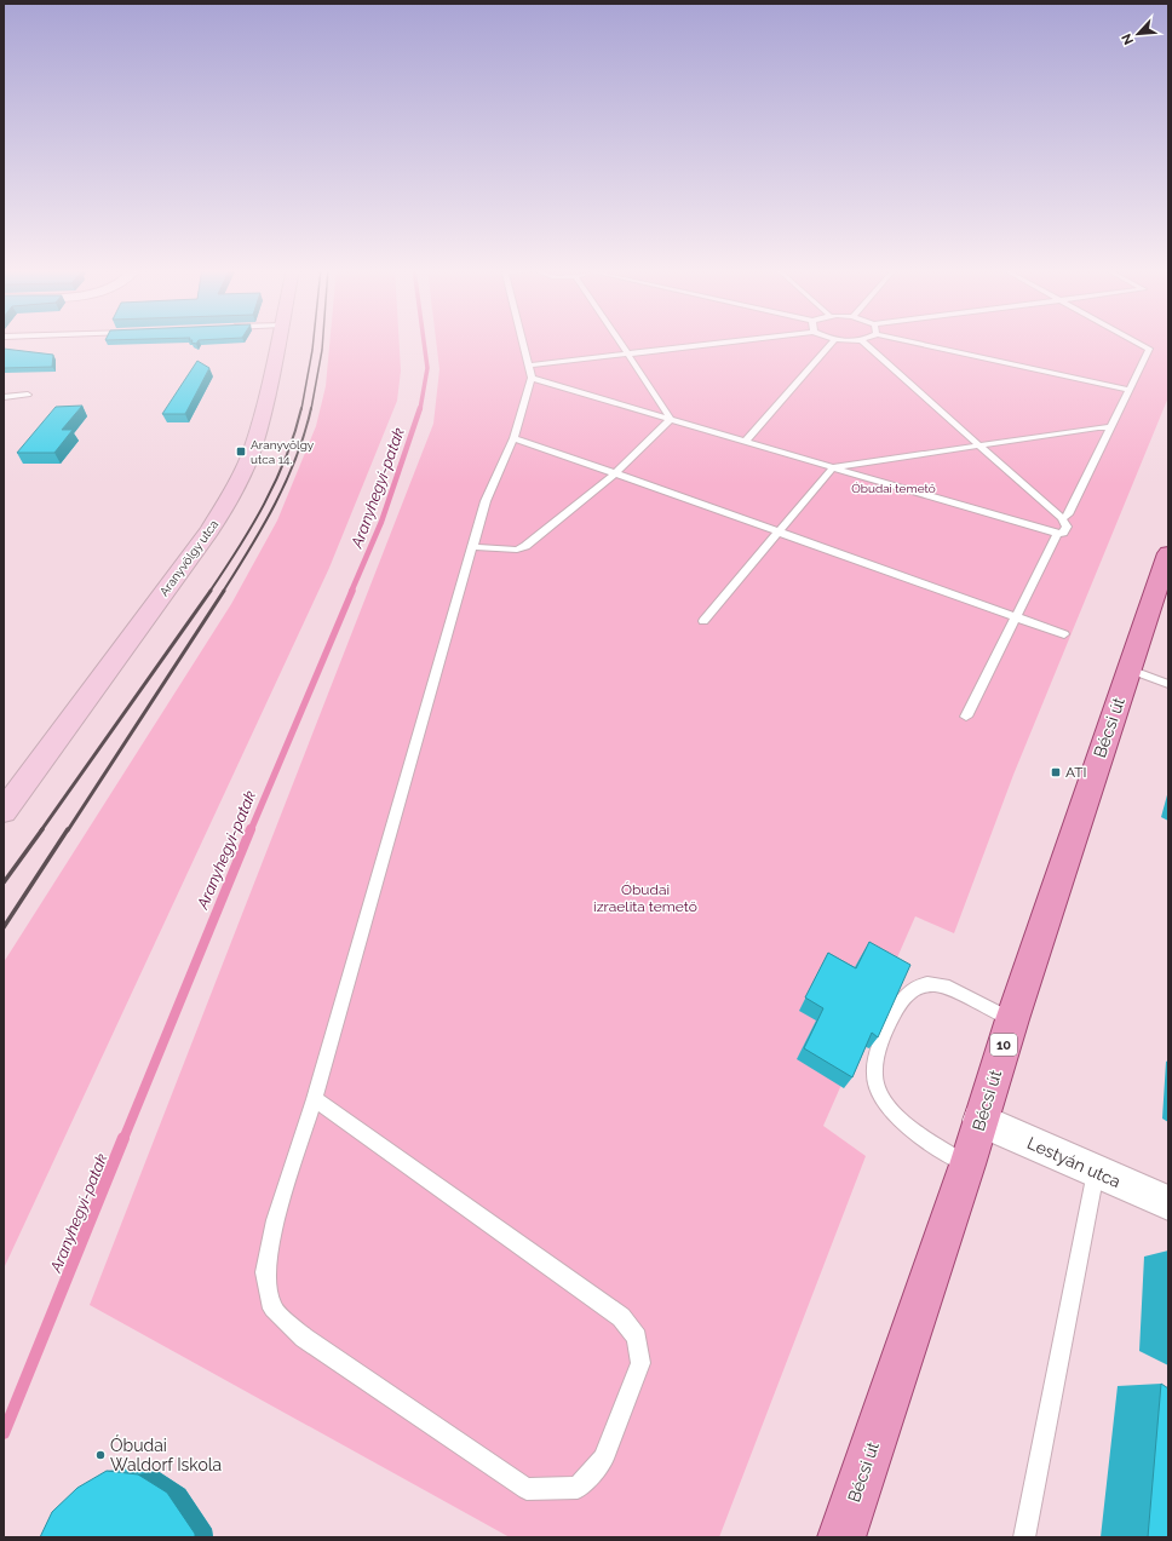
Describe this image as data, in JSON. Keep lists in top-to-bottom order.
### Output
{
  "streets": {
    "main road": ["Bécsi út", "10"],
    "street": ["Aranyvölgy utca", "Lestyán utca"]
  },
  "crossings": [
    ["Bécsi út", "Lestyán utca"]
  ],
  "water": ["Aranyhegyi-patak"],
  "parks": ["Óbudai temető", "Óbudai izraelita temető"],
  "places": {
    "transit": ["Aranyvölgy utca 14.", "ATI"],
    "other": ["Óbudai Waldorf Iskola"]
  },
  "north": "bottom left"
}
